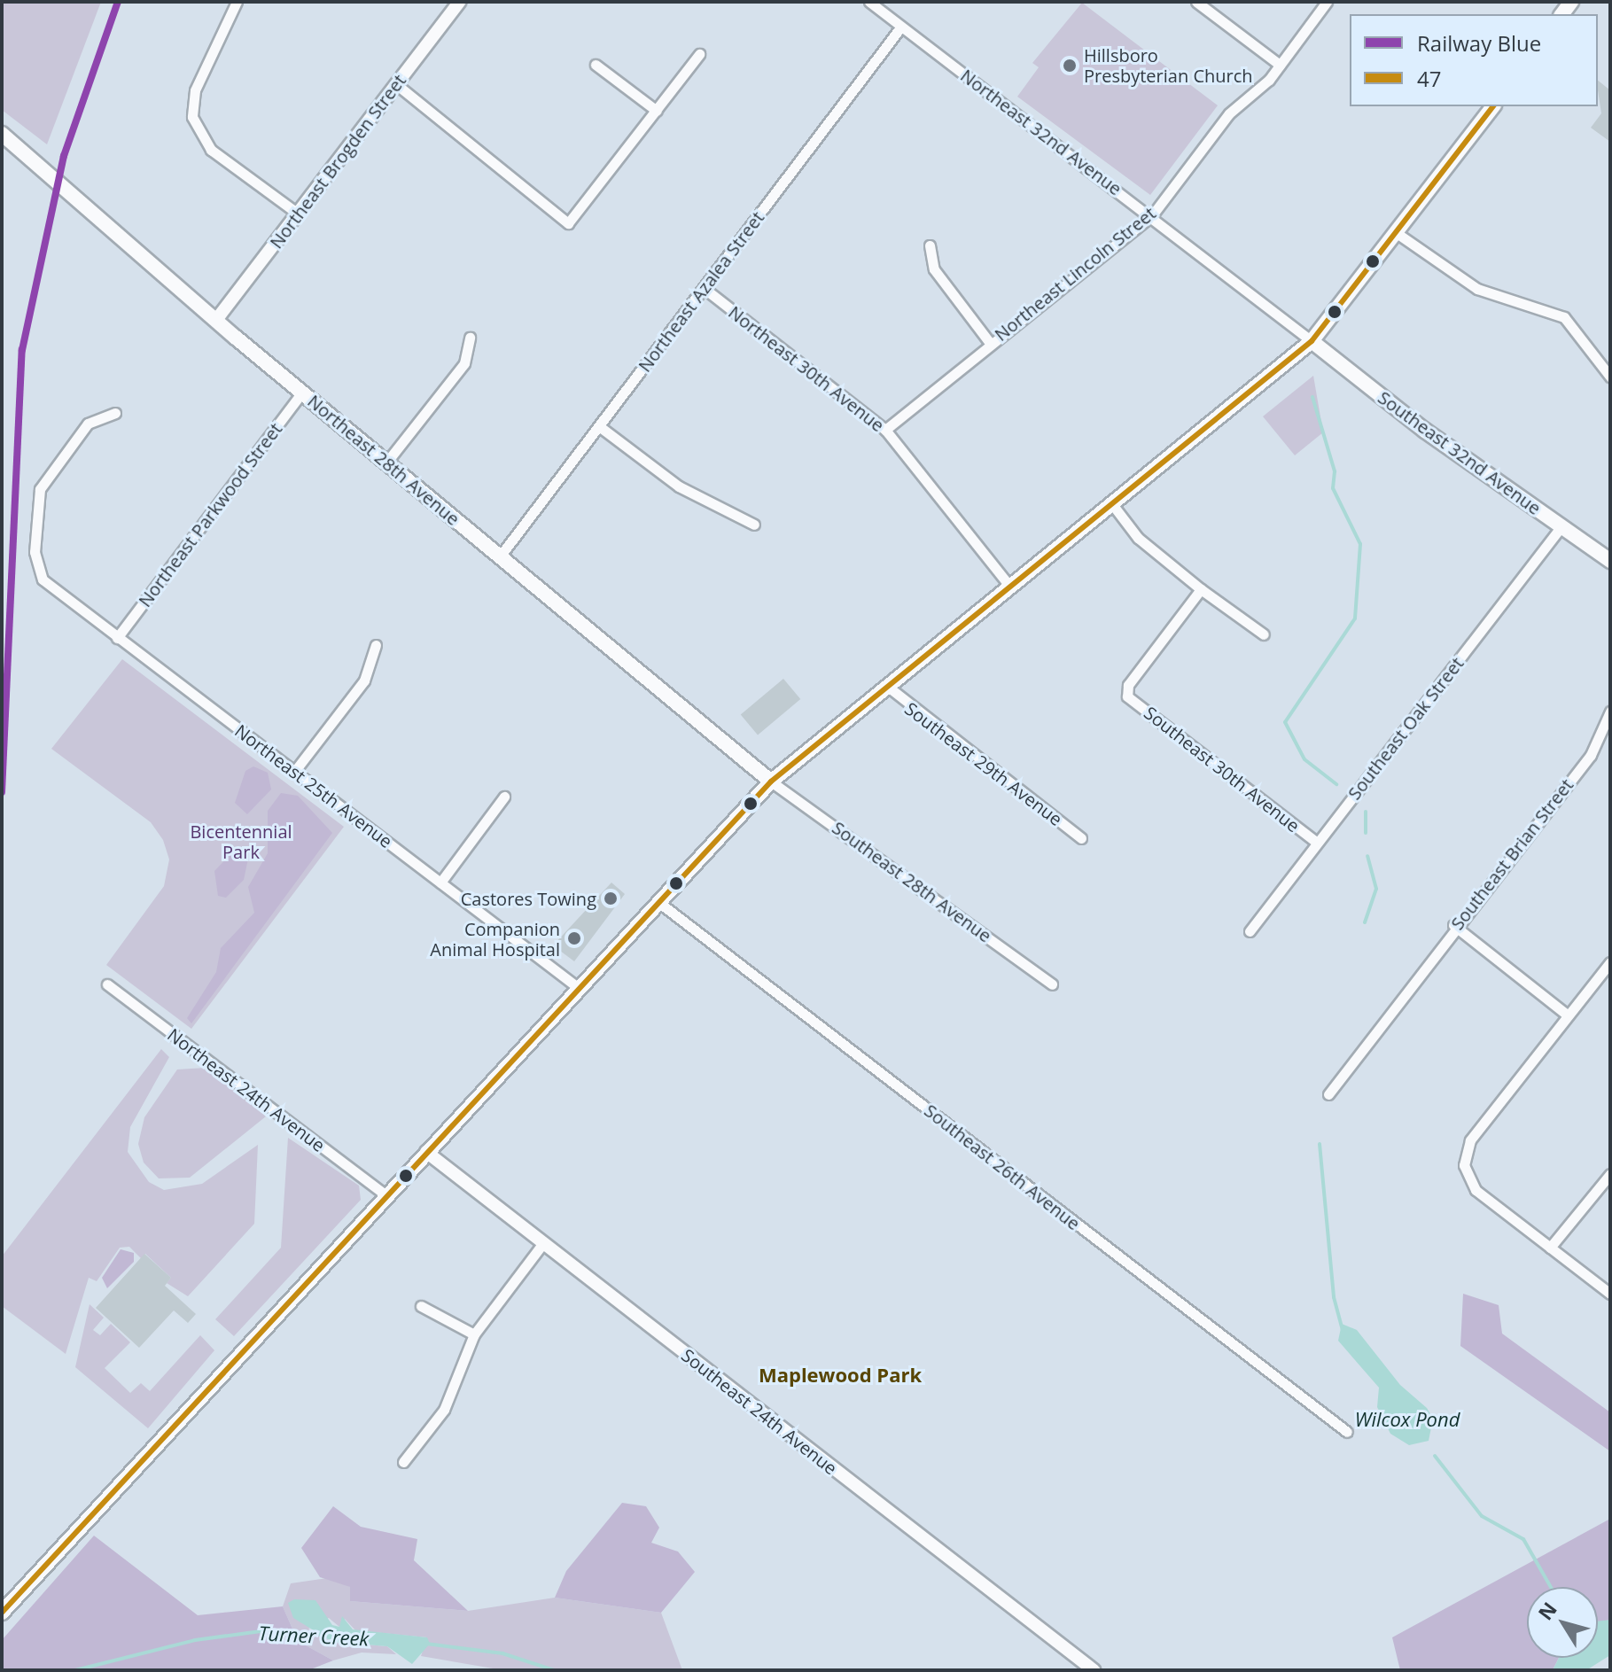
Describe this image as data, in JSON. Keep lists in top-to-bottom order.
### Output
{
  "streets": {
    "main road": ["Southeast 32nd Avenue", "Northeast 28th Avenue"],
    "street": [
      "Northeast 32nd Avenue",
      "Northeast Brogden Street",
      "Northeast Lincoln Street",
      "Northeast Azalea Street",
      "Northeast 30th Avenue",
      "Northeast Parkwood Street",
      "Southeast Oak Street",
      "Southeast 29th Avenue",
      "Southeast 30th Avenue",
      "Northeast 25th Avenue",
      "Southeast Brian Street",
      "Southeast 28th Avenue",
      "Northeast 24th Avenue",
      "Southeast 26th Avenue",
      "Southeast 24th Avenue"
    ]
  },
  "crossings": [
    ["Northeast 32nd Avenue", "Northeast Lincoln Street"],
    ["Northeast 32nd Avenue", "Northeast Azalea Street"],
    ["Northeast 32nd Avenue", "Southeast 32nd Avenue"],
    ["Northeast Brogden Street", "Northeast 28th Avenue"],
    ["Northeast Lincoln Street", "Northeast 30th Avenue"],
    ["Northeast Azalea Street", "Northeast 30th Avenue"],
    ["Northeast Azalea Street", "Northeast 28th Avenue"],
    ["Southeast 32nd Avenue", "Southeast Oak Street"],
    ["Northeast 28th Avenue", "Northeast Parkwood Street"],
    ["Northeast 28th Avenue", "Southeast 28th Avenue"],
    ["Northeast Parkwood Street", "Northeast 25th Avenue"],
    ["Southeast Oak Street", "Southeast 30th Avenue"]
  ],
  "districts": ["Maplewood Park"],
  "water": ["Wilcox Pond", "Turner Creek"],
  "parks": ["Bicentennial Park"],
  "places": ["Hillsboro Presbyterian Church", "Castores Towing", "Companion Animal Hospital"],
  "lines": ["rail line Blue", "transit line 47"],
  "legend": ["Railway Blue", "47"],
  "north": "top left"
}
